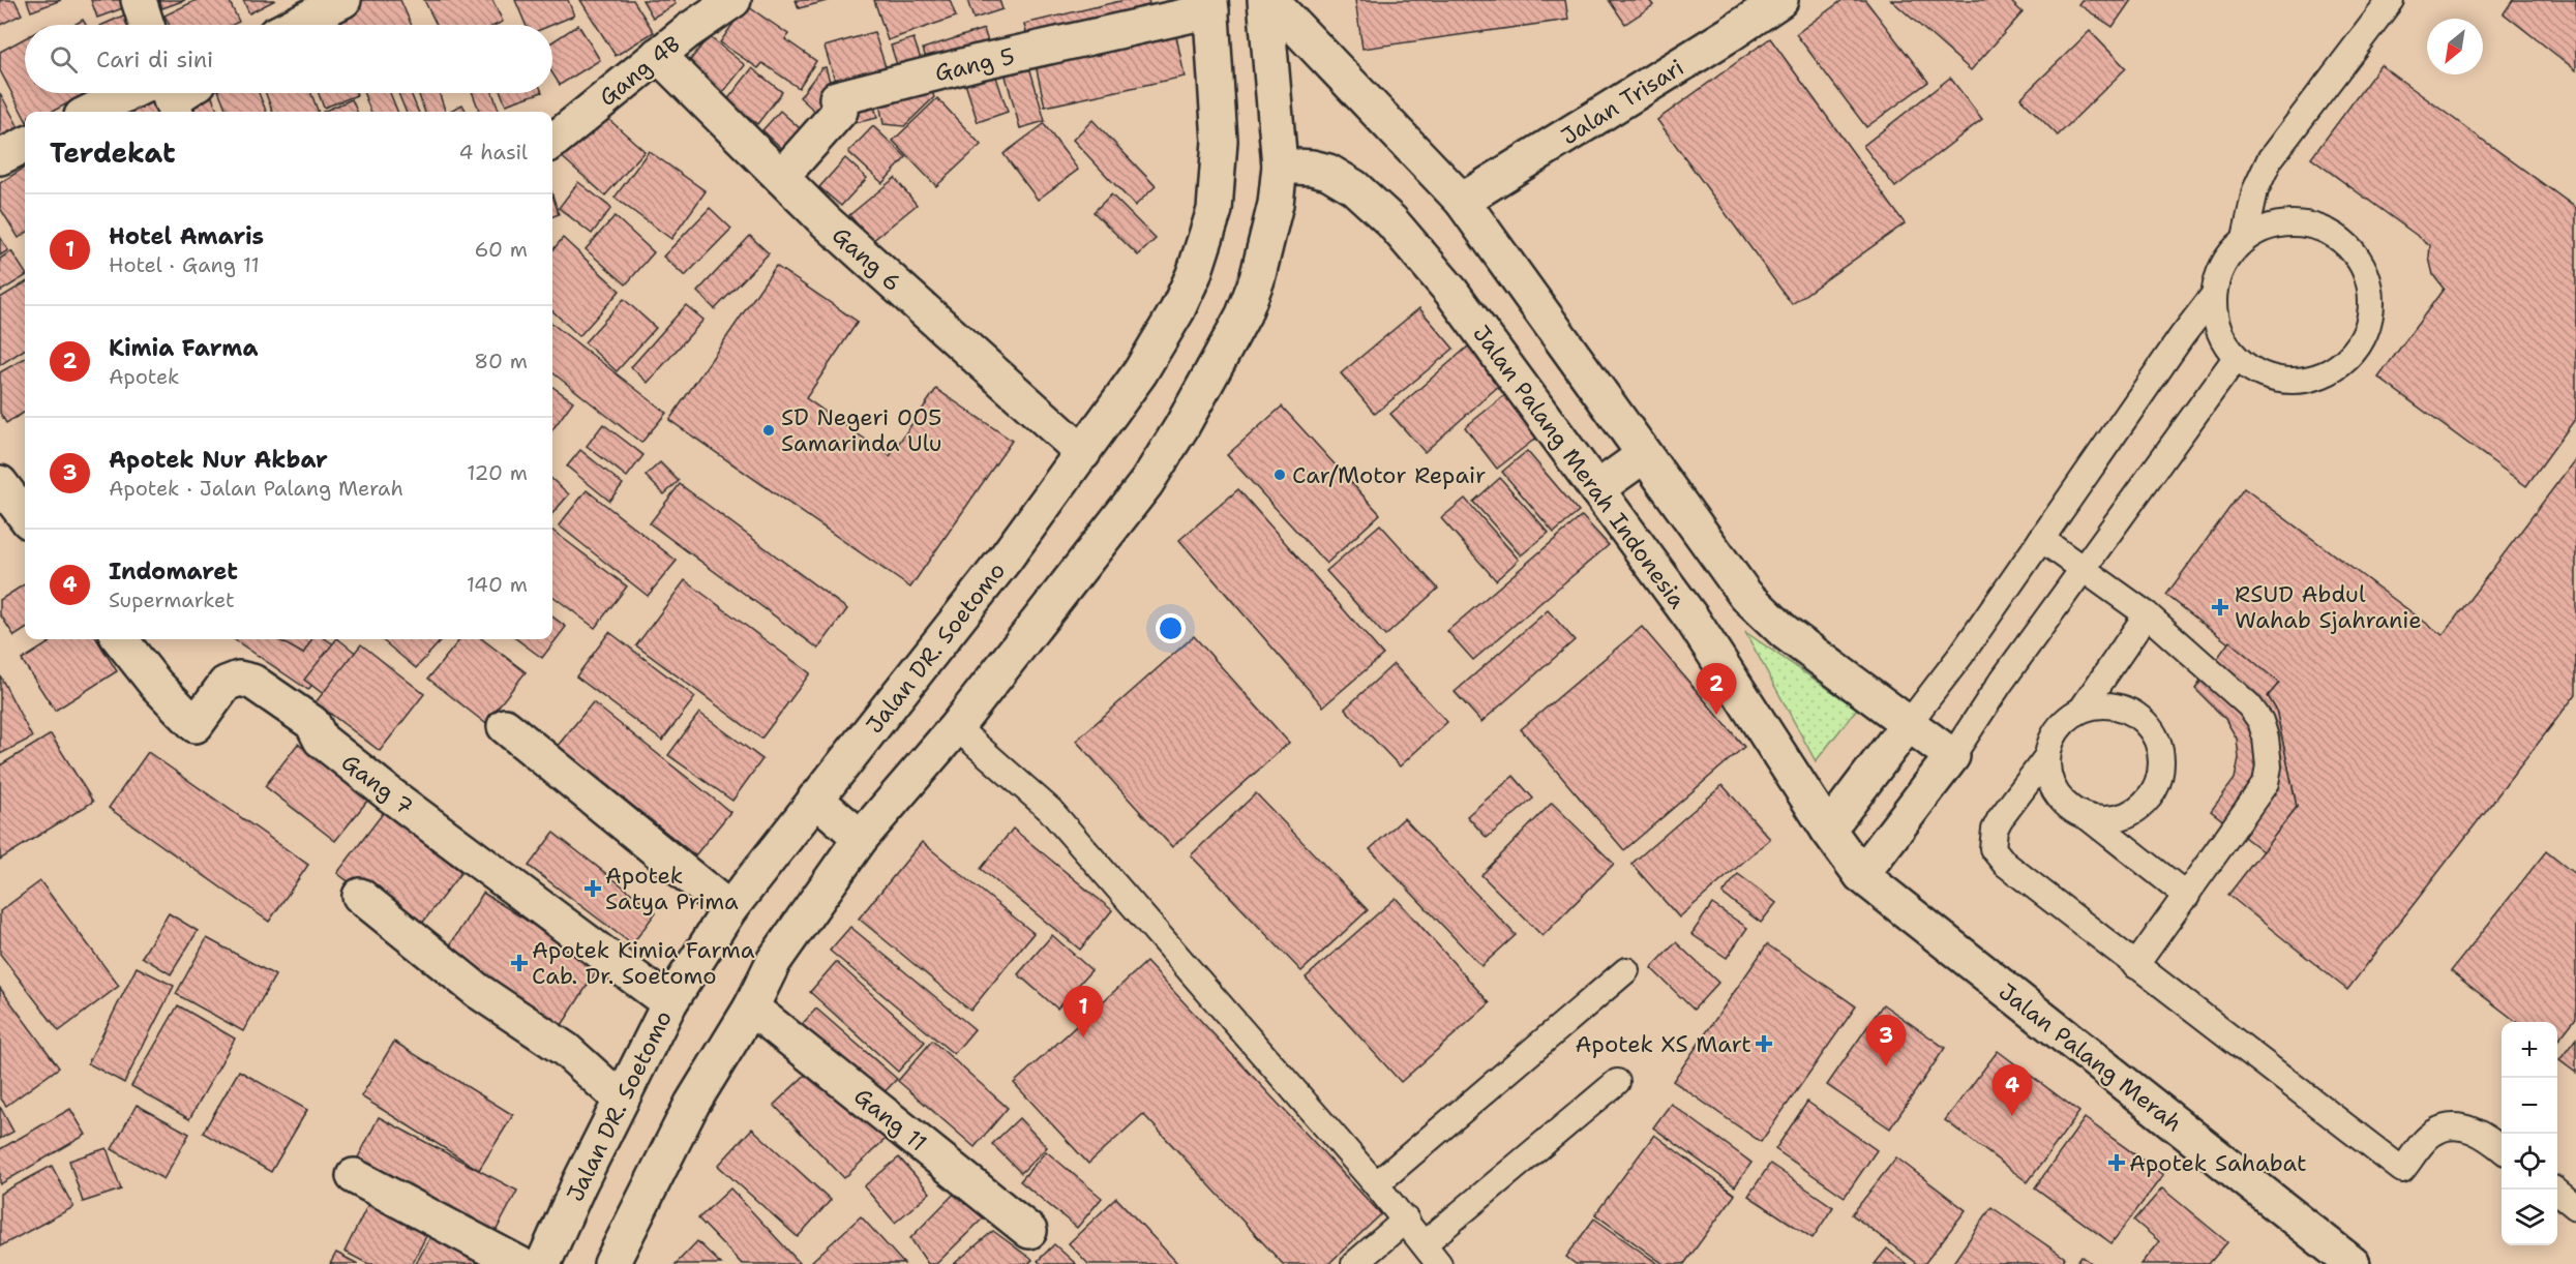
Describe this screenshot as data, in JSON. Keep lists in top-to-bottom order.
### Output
{
  "streets": {
    "street": [
      "Gang 5",
      "Gang 4B",
      "Jalan Trisari",
      "Gang 6",
      "Jalan Palang Merah Indonesia",
      "Jalan DR. Soetomo",
      "Gang 7",
      "Jalan Palang Merah",
      "Gang 11"
    ]
  },
  "crossings": [
    ["Gang 5", "Gang 6"],
    ["Gang 5", "Jalan DR. Soetomo"],
    ["Gang 4B", "Gang 6"],
    ["Gang 6", "Jalan DR. Soetomo"],
    ["Jalan Palang Merah Indonesia", "Jalan Palang Merah"],
    ["Jalan DR. Soetomo", "Gang 7"]
  ],
  "places": {
    "other": ["SD Negeri 005 Samarinda Ulu", "Car/Motor Repair"],
    "health": [
      "RSUD Abdul Wahab Sjahranie",
      "Apotek Satya Prima",
      "Apotek Kimia Farma Cab. Dr. Soetomo",
      "Apotek XS Mart",
      "Apotek Sahabat"
    ]
  },
  "north": "bottom left",
  "page": {
    "search": "Cari di sini",
    "heading": ["Terdekat", "4 hasil"],
    "list": [
      {
        "mark": "1",
        "name": "Hotel Amaris",
        "note": "Hotel · Gang 11",
        "value": "60 m"
      },
      {
        "mark": "2",
        "name": "Kimia Farma",
        "note": "Apotek",
        "value": "80 m"
      },
      {
        "mark": "3",
        "name": "Apotek Nur Akbar",
        "note": "Apotek · Jalan Palang Merah",
        "value": "120 m"
      },
      {
        "mark": "4",
        "name": "Indomaret",
        "note": "Supermarket",
        "value": "140 m"
      }
    ],
    "pins": [
      "2",
      "1",
      "3",
      "4"
    ],
    "map_buttons": ["+", "−"]
  }
}
